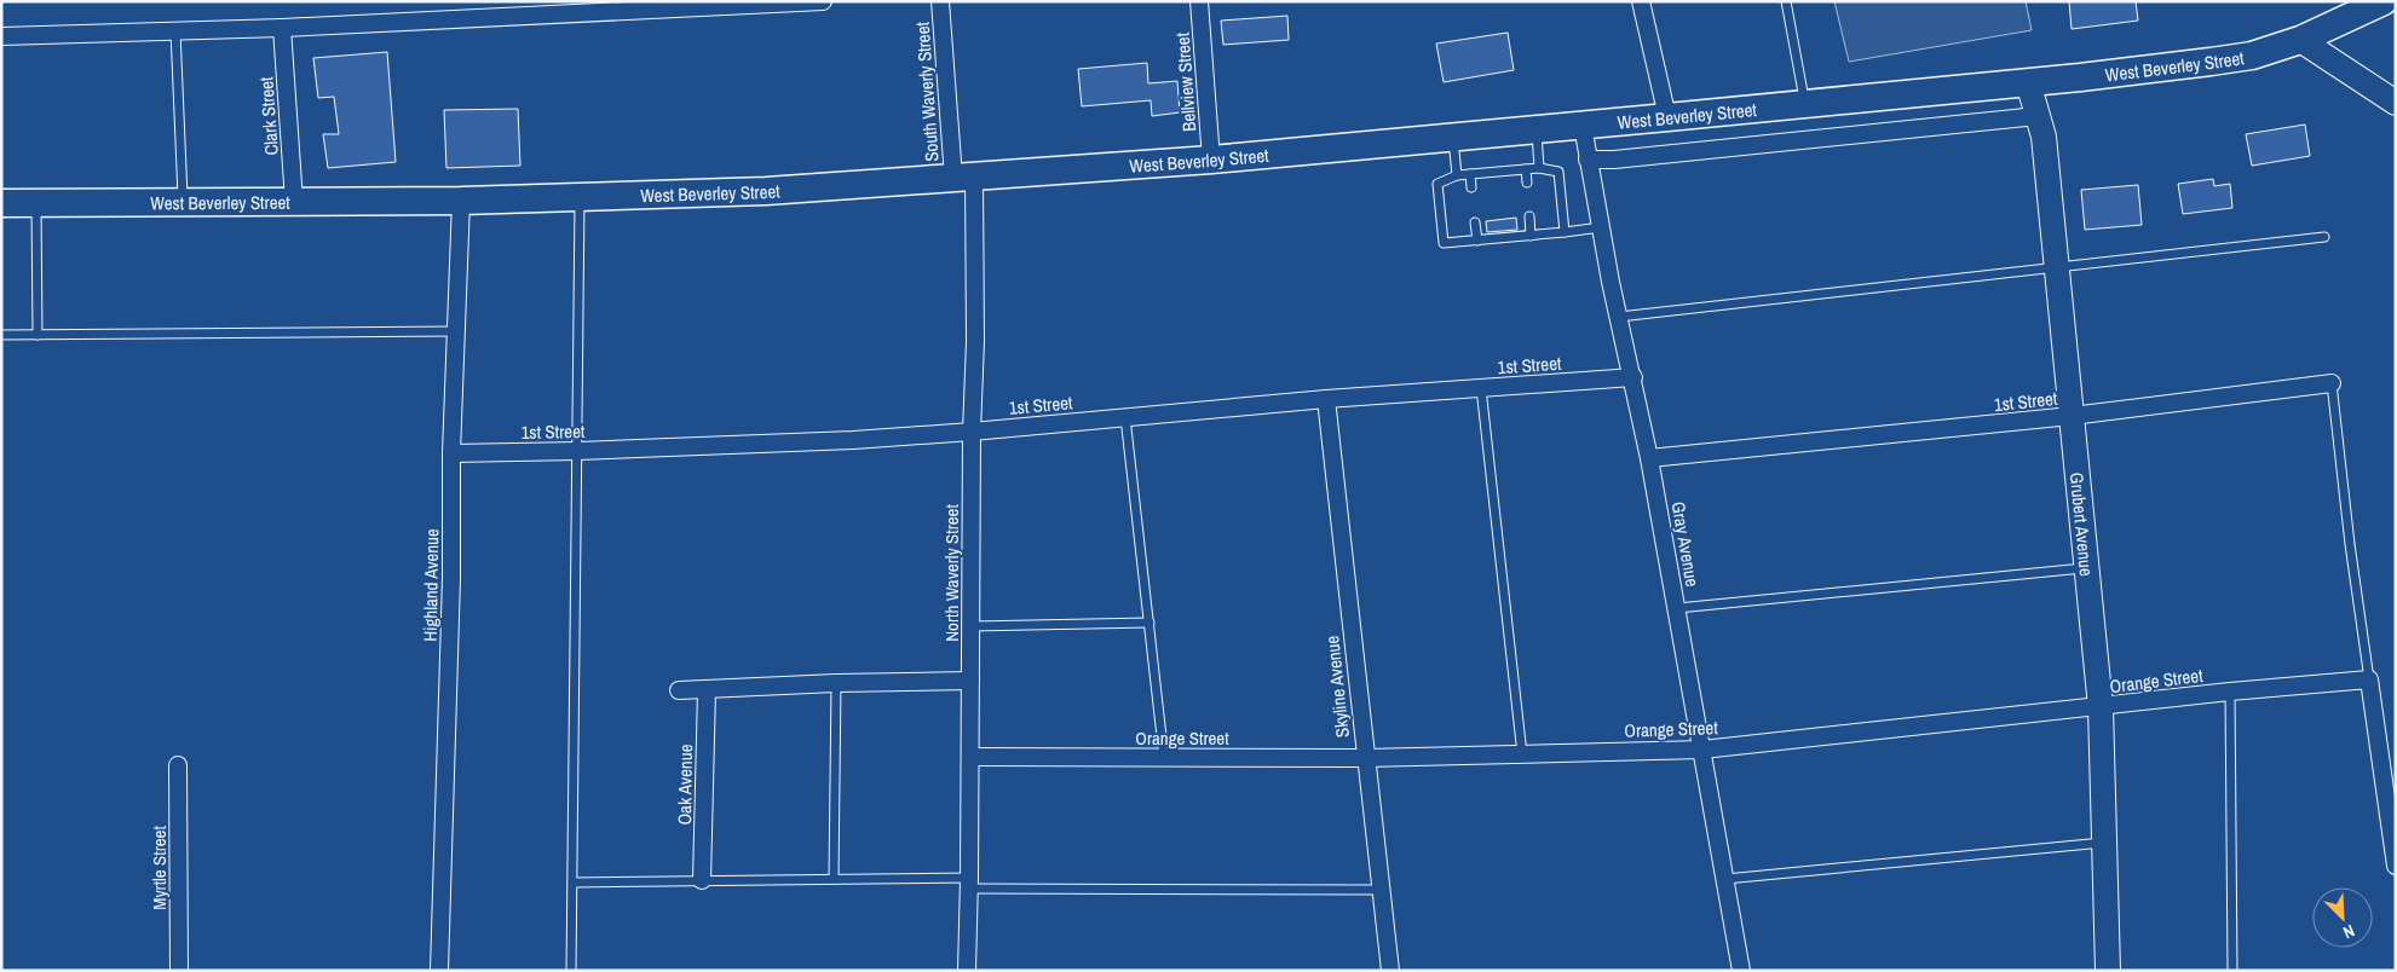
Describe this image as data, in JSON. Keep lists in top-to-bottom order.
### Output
{
  "streets": {
    "main road": ["West Beverley Street"],
    "street": [
      "Bellview Street",
      "South Waverly Street",
      "Clark Street",
      "1st Street",
      "Grubert Avenue",
      "Gray Avenue",
      "North Waverly Street",
      "Highland Avenue",
      "Orange Street",
      "Skyline Avenue",
      "Oak Avenue",
      "Myrtle Street"
    ]
  },
  "crossings": [
    ["West Beverley Street", "Bellview Street"],
    ["West Beverley Street", "South Waverly Street"],
    ["West Beverley Street", "Clark Street"],
    ["West Beverley Street", "Grubert Avenue"],
    ["West Beverley Street", "Gray Avenue"],
    ["West Beverley Street", "North Waverly Street"],
    ["West Beverley Street", "Highland Avenue"],
    ["South Waverly Street", "North Waverly Street"],
    ["1st Street", "Grubert Avenue"],
    ["1st Street", "Gray Avenue"],
    ["1st Street", "North Waverly Street"],
    ["1st Street", "Highland Avenue"],
    ["1st Street", "Skyline Avenue"],
    ["Grubert Avenue", "Orange Street"],
    ["Gray Avenue", "Orange Street"],
    ["North Waverly Street", "Orange Street"],
    ["Orange Street", "Skyline Avenue"]
  ],
  "north": "bottom right"
}
